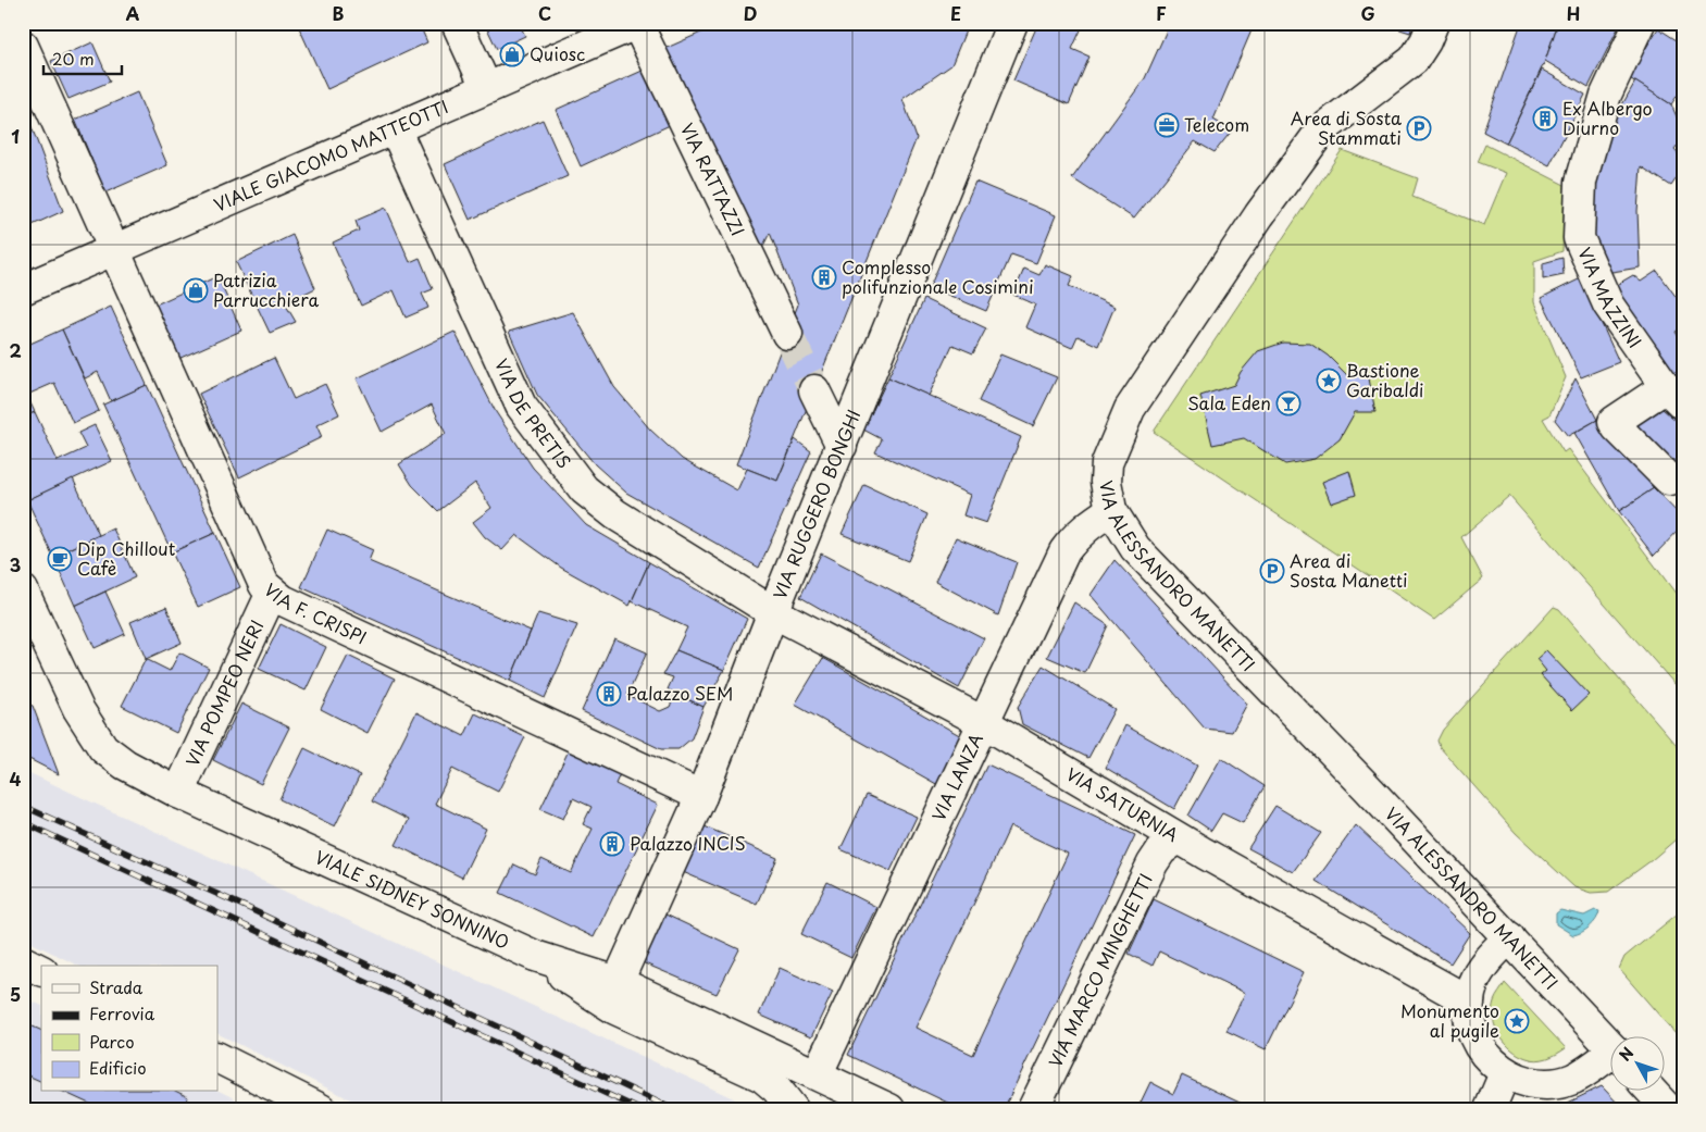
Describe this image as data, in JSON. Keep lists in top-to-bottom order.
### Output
{
  "streets": {
    "street": [
      "VIALE GIACOMO MATTEOTTI",
      "VIA RATTAZZI",
      "VIA MAZZINI",
      "VIA DE PRETIS",
      "VIA RUGGERO BONGHI",
      "VIA ALESSANDRO MANETTI",
      "VIA F. CRISPI",
      "VIA POMPEO NERI",
      "VIA LANZA",
      "VIA SATURNIA",
      "VIALE SIDNEY SONNINO",
      "VIA MARCO MINGHETTI"
    ]
  },
  "crossings": [
    ["VIALE GIACOMO MATTEOTTI", "VIA RATTAZZI"],
    ["VIALE GIACOMO MATTEOTTI", "VIA DE PRETIS"],
    ["VIALE GIACOMO MATTEOTTI", "VIA F. CRISPI"],
    ["VIA DE PRETIS", "VIA RUGGERO BONGHI"],
    ["VIA DE PRETIS", "VIA SATURNIA"],
    ["VIA RUGGERO BONGHI", "VIA F. CRISPI"],
    ["VIA RUGGERO BONGHI", "VIA SATURNIA"],
    ["VIA RUGGERO BONGHI", "VIALE SIDNEY SONNINO"],
    ["VIA ALESSANDRO MANETTI", "VIA LANZA"],
    ["VIA F. CRISPI", "VIA POMPEO NERI"],
    ["VIA POMPEO NERI", "VIALE SIDNEY SONNINO"],
    ["VIA LANZA", "VIA SATURNIA"],
    ["VIA SATURNIA", "VIA MARCO MINGHETTI"]
  ],
  "places": {
    "shop": ["Quiosc", "Patrizia Parrucchiera"],
    "building": [
      "Ex Albergo Diurno",
      "Complesso polifunzionale Cosimini",
      "Palazzo SEM",
      "Palazzo INCIS"
    ],
    "office": ["Telecom"],
    "parking": ["Area di Sosta Stammati", "Area di Sosta Manetti"],
    "place": ["Bastione Garibaldi", "Monumento al pugile"],
    "bar": ["Sala Eden"],
    "cafe": ["Dip Chillout Cafè"]
  },
  "legend": [
    "Strada",
    "Ferrovia",
    "Parco",
    "Edificio"
  ],
  "scale_bar": "20 m",
  "north": "top left",
  "grid": {
    "columns": [
      "A",
      "B",
      "C",
      "D",
      "E",
      "F",
      "G",
      "H"
    ],
    "rows": [
      "1",
      "2",
      "3",
      "4",
      "5"
    ]
  }
}
